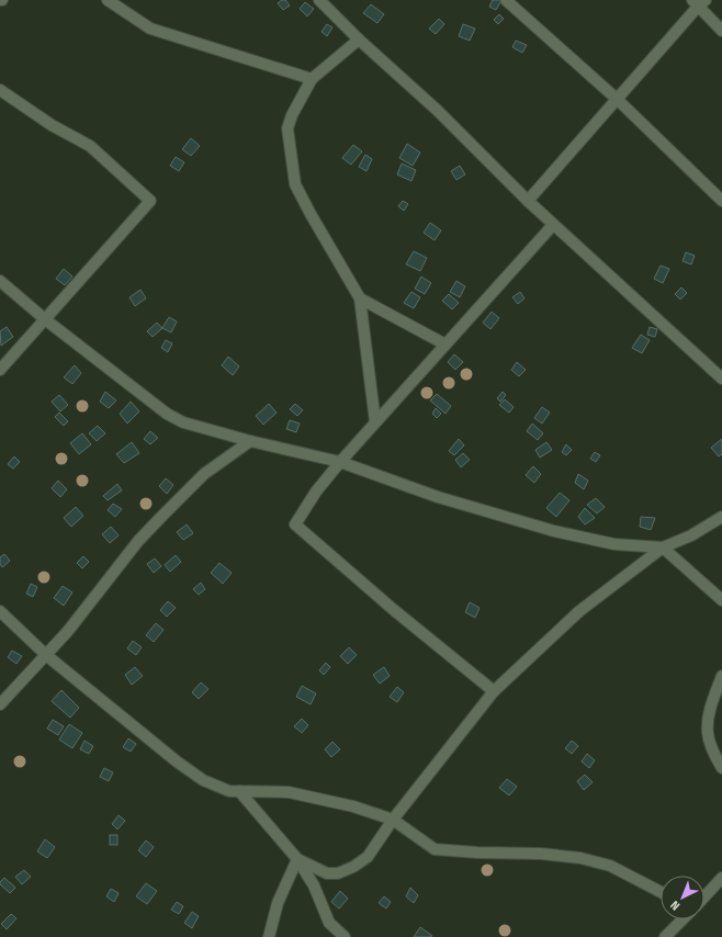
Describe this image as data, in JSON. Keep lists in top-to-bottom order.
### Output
{
  "north": "bottom left"
}
